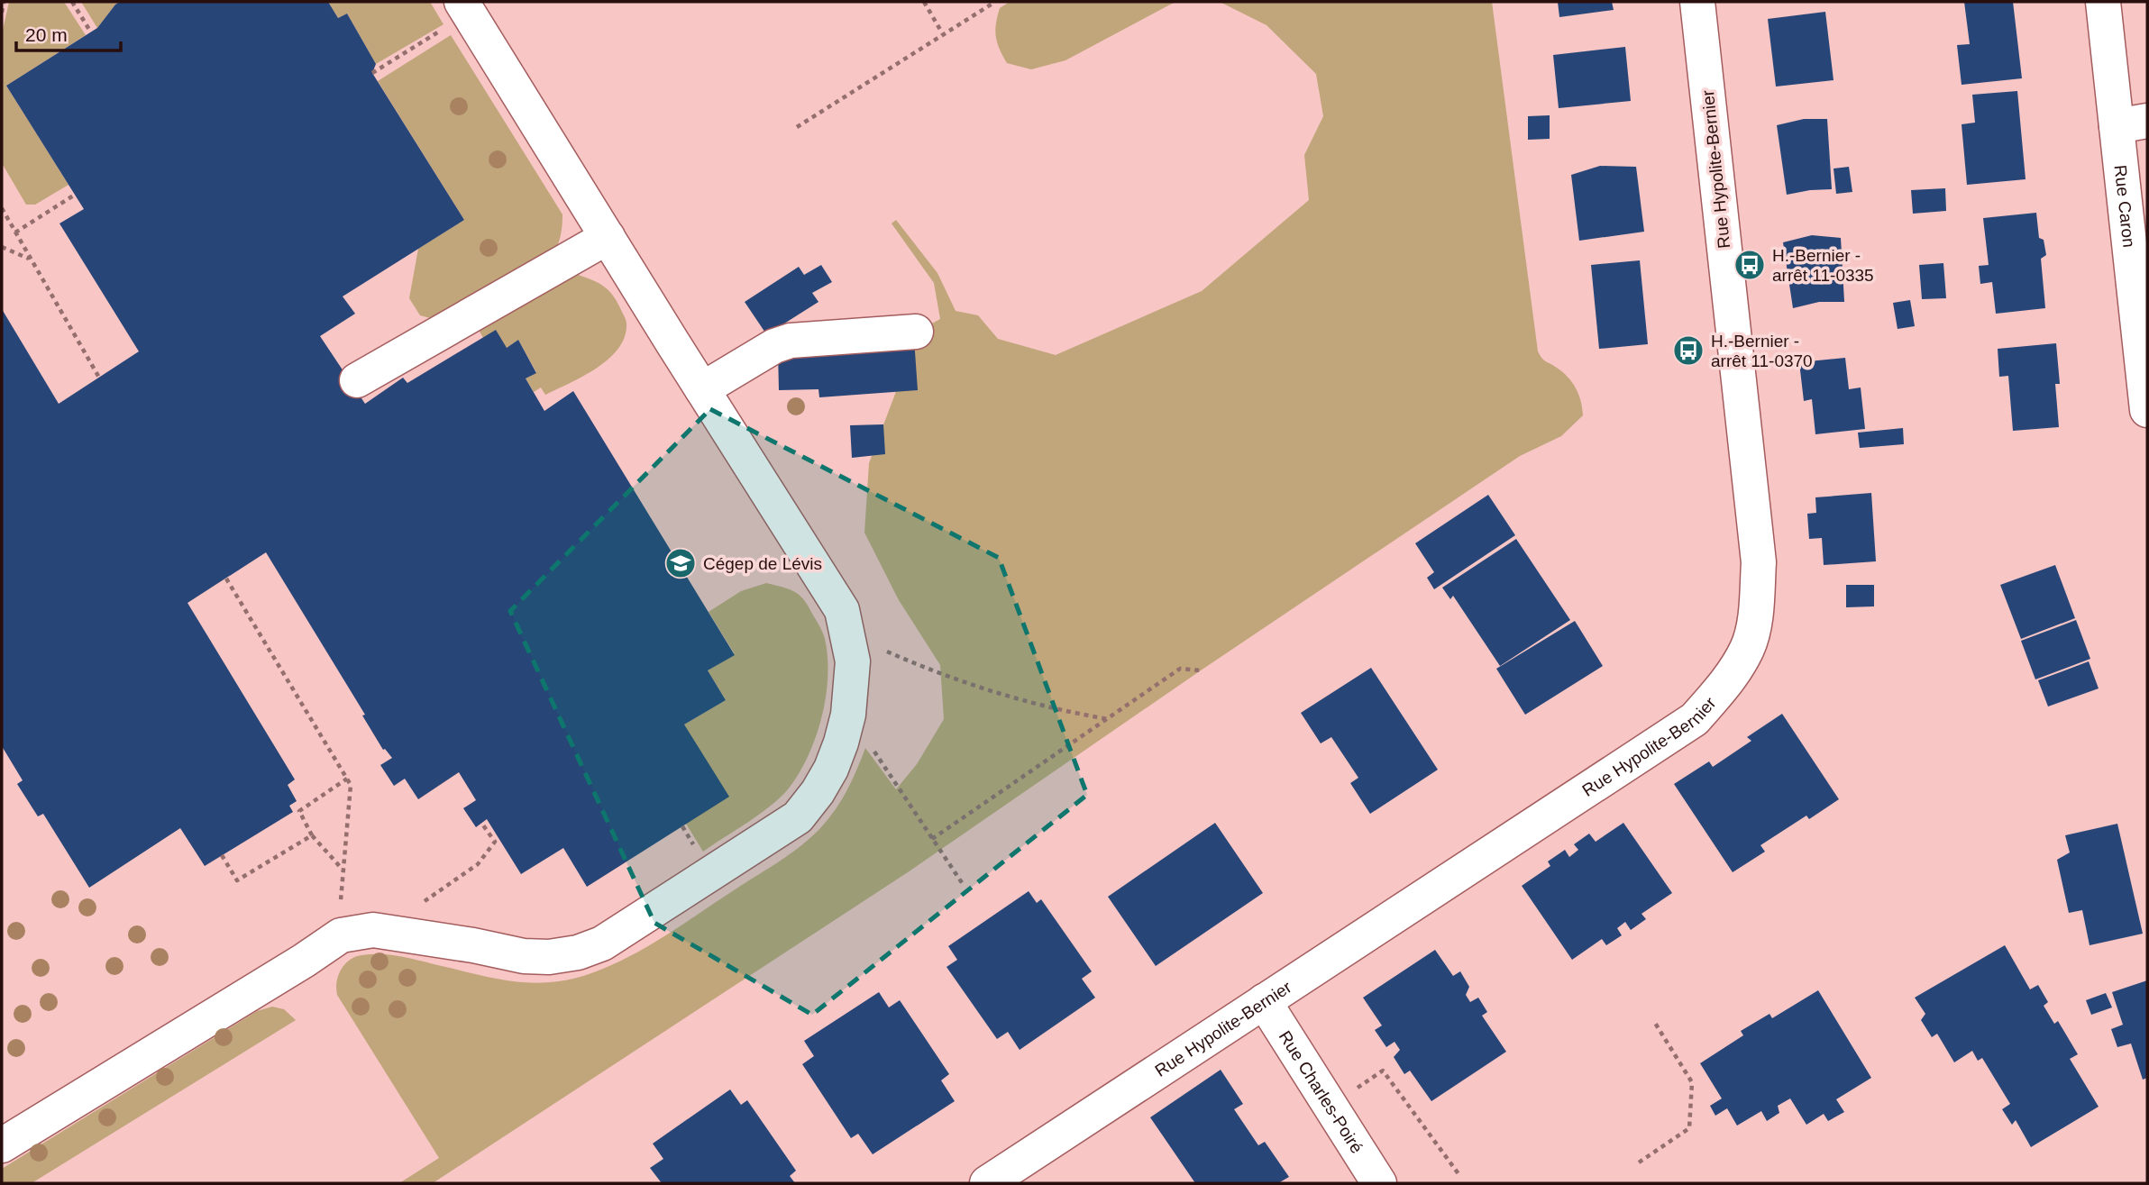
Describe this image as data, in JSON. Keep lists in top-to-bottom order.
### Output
{
  "streets": {
    "street": ["Rue Hypolite-Bernier", "Rue Caron", "Rue Charles-Poiré"]
  },
  "crossings": [
    ["Rue Hypolite-Bernier", "Rue Charles-Poiré"]
  ],
  "places": {
    "bus stop": ["H.-Bernier - arrêt 11-0335", "H.-Bernier - arrêt 11-0370"],
    "school or university": ["Cégep de Lévis"]
  },
  "scale_bar": "20 m"
}
